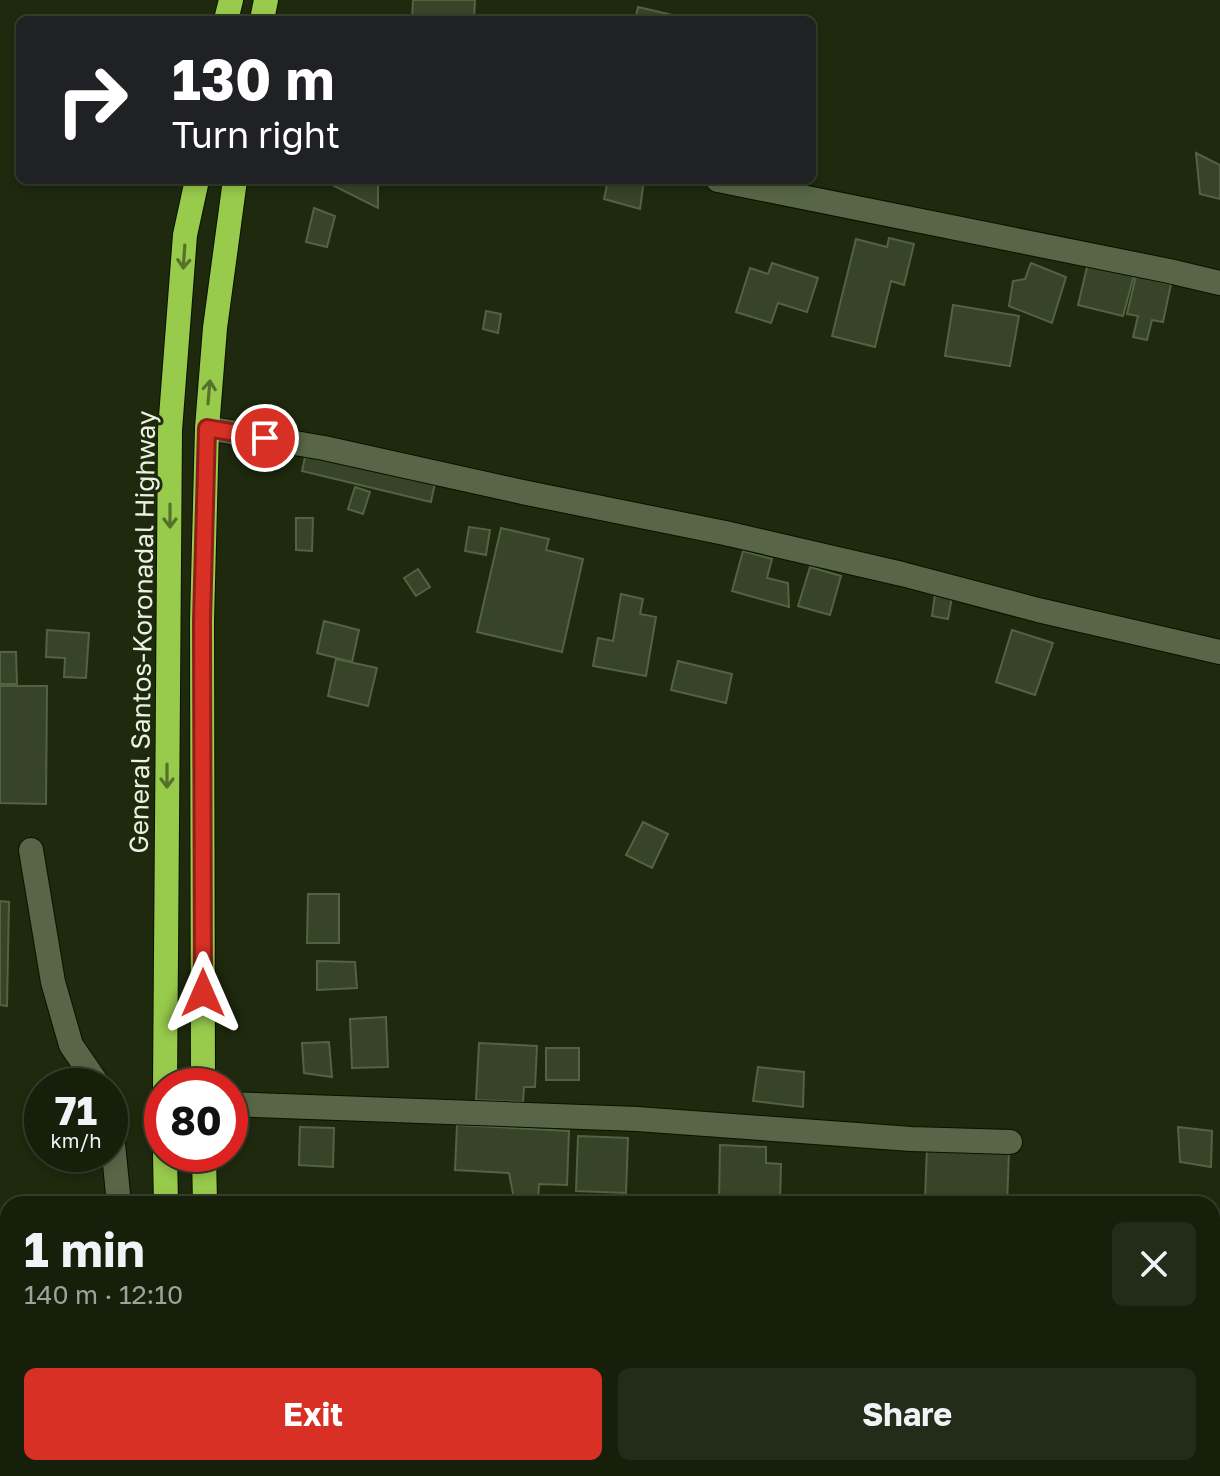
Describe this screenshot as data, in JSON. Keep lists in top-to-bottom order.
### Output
{
  "streets": {
    "highway": ["General Santos-Koronadal Highway"]
  },
  "page": {
    "turn": ["130 m", "Turn right"],
    "speed": "71 km/h",
    "limit": "80",
    "heading": ["1 min", "140 m · 12:10"],
    "buttons": ["Exit", "Share"]
  }
}
